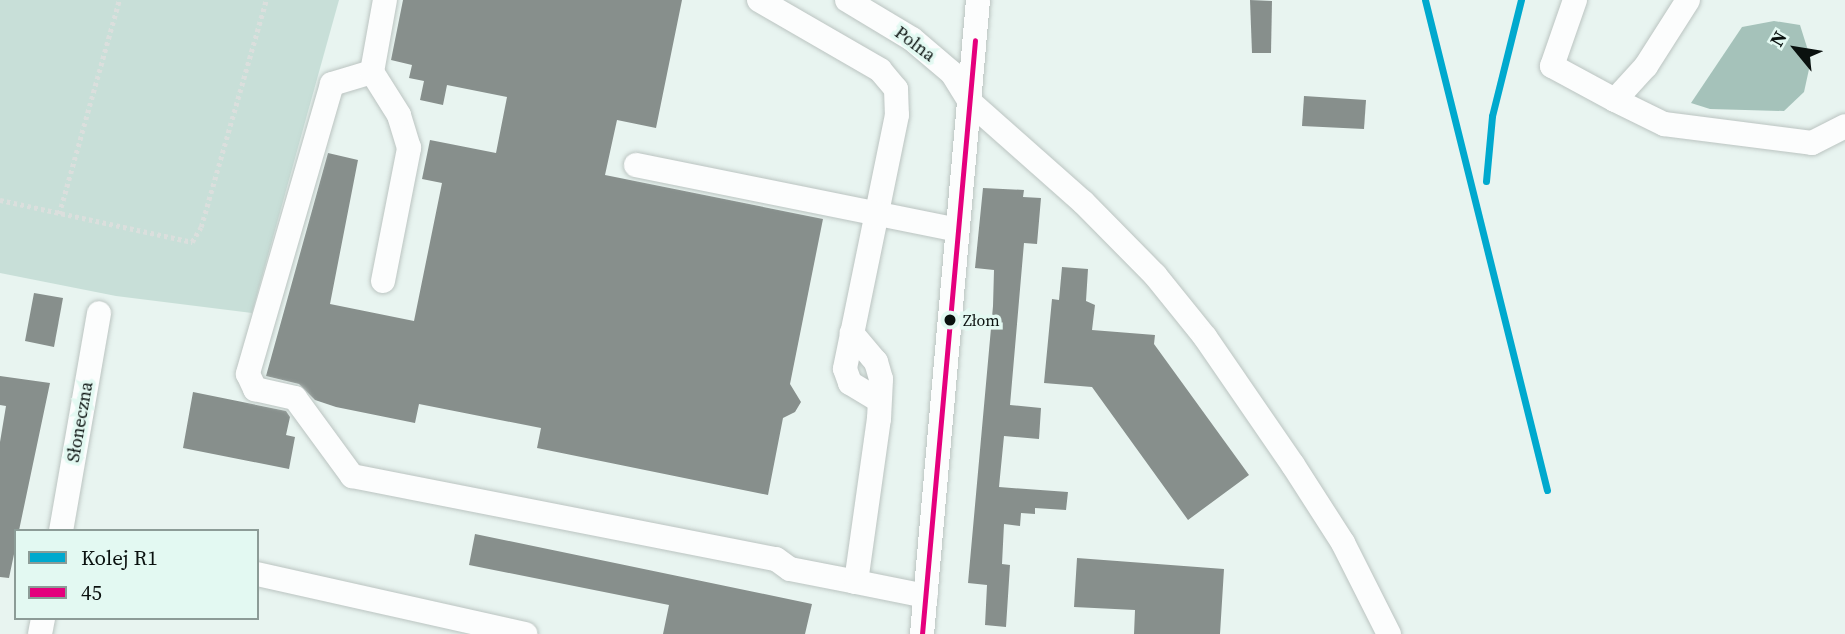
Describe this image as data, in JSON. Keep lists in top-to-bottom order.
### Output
{
  "streets": {
    "street": ["Polna", "Słoneczna"]
  },
  "places": ["Złom"],
  "lines": ["rail line R1", "transit line 45"],
  "legend": ["Kolej R1", "45"],
  "north": "top left"
}
